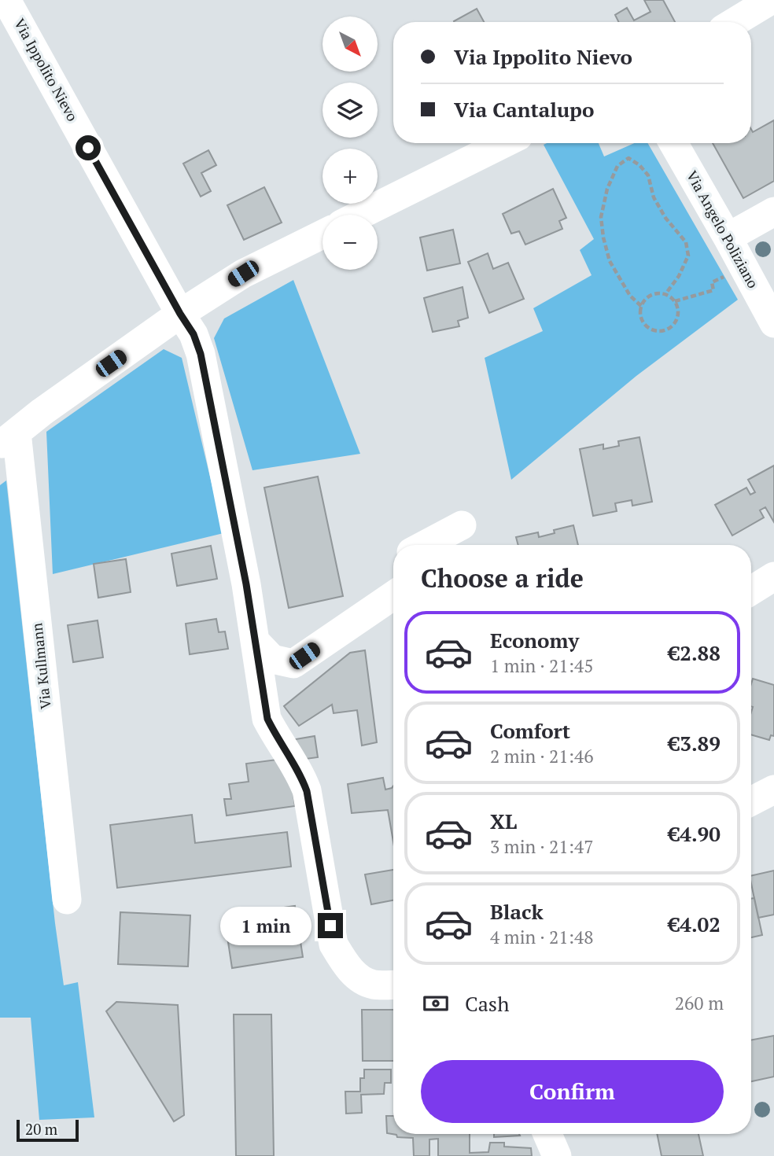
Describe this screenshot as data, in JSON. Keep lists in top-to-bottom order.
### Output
{
  "streets": {
    "street": ["Via Ippolito Nievo", "Via Angelo Poliziano", "Via Kullmann"]
  },
  "scale_bar": "20 m",
  "north": "bottom right",
  "page": {
    "map_buttons": ["+", "−"],
    "banner": ["Via Ippolito Nievo", "Via Cantalupo"],
    "heading": "Choose a ride",
    "list": [
      {
        "name": "Economy",
        "note": "1 min · 21:45",
        "value": "€2.88"
      },
      {
        "name": "Comfort",
        "note": "2 min · 21:46",
        "value": "€3.89"
      },
      {
        "name": "XL",
        "note": "3 min · 21:47",
        "value": "€4.90"
      },
      {
        "name": "Black",
        "note": "4 min · 21:48",
        "value": "€4.02"
      }
    ],
    "bubble": "1 min",
    "pay": ["Cash", "260 m"],
    "buttons": "Confirm",
    "scale": "20 m"
  }
}
